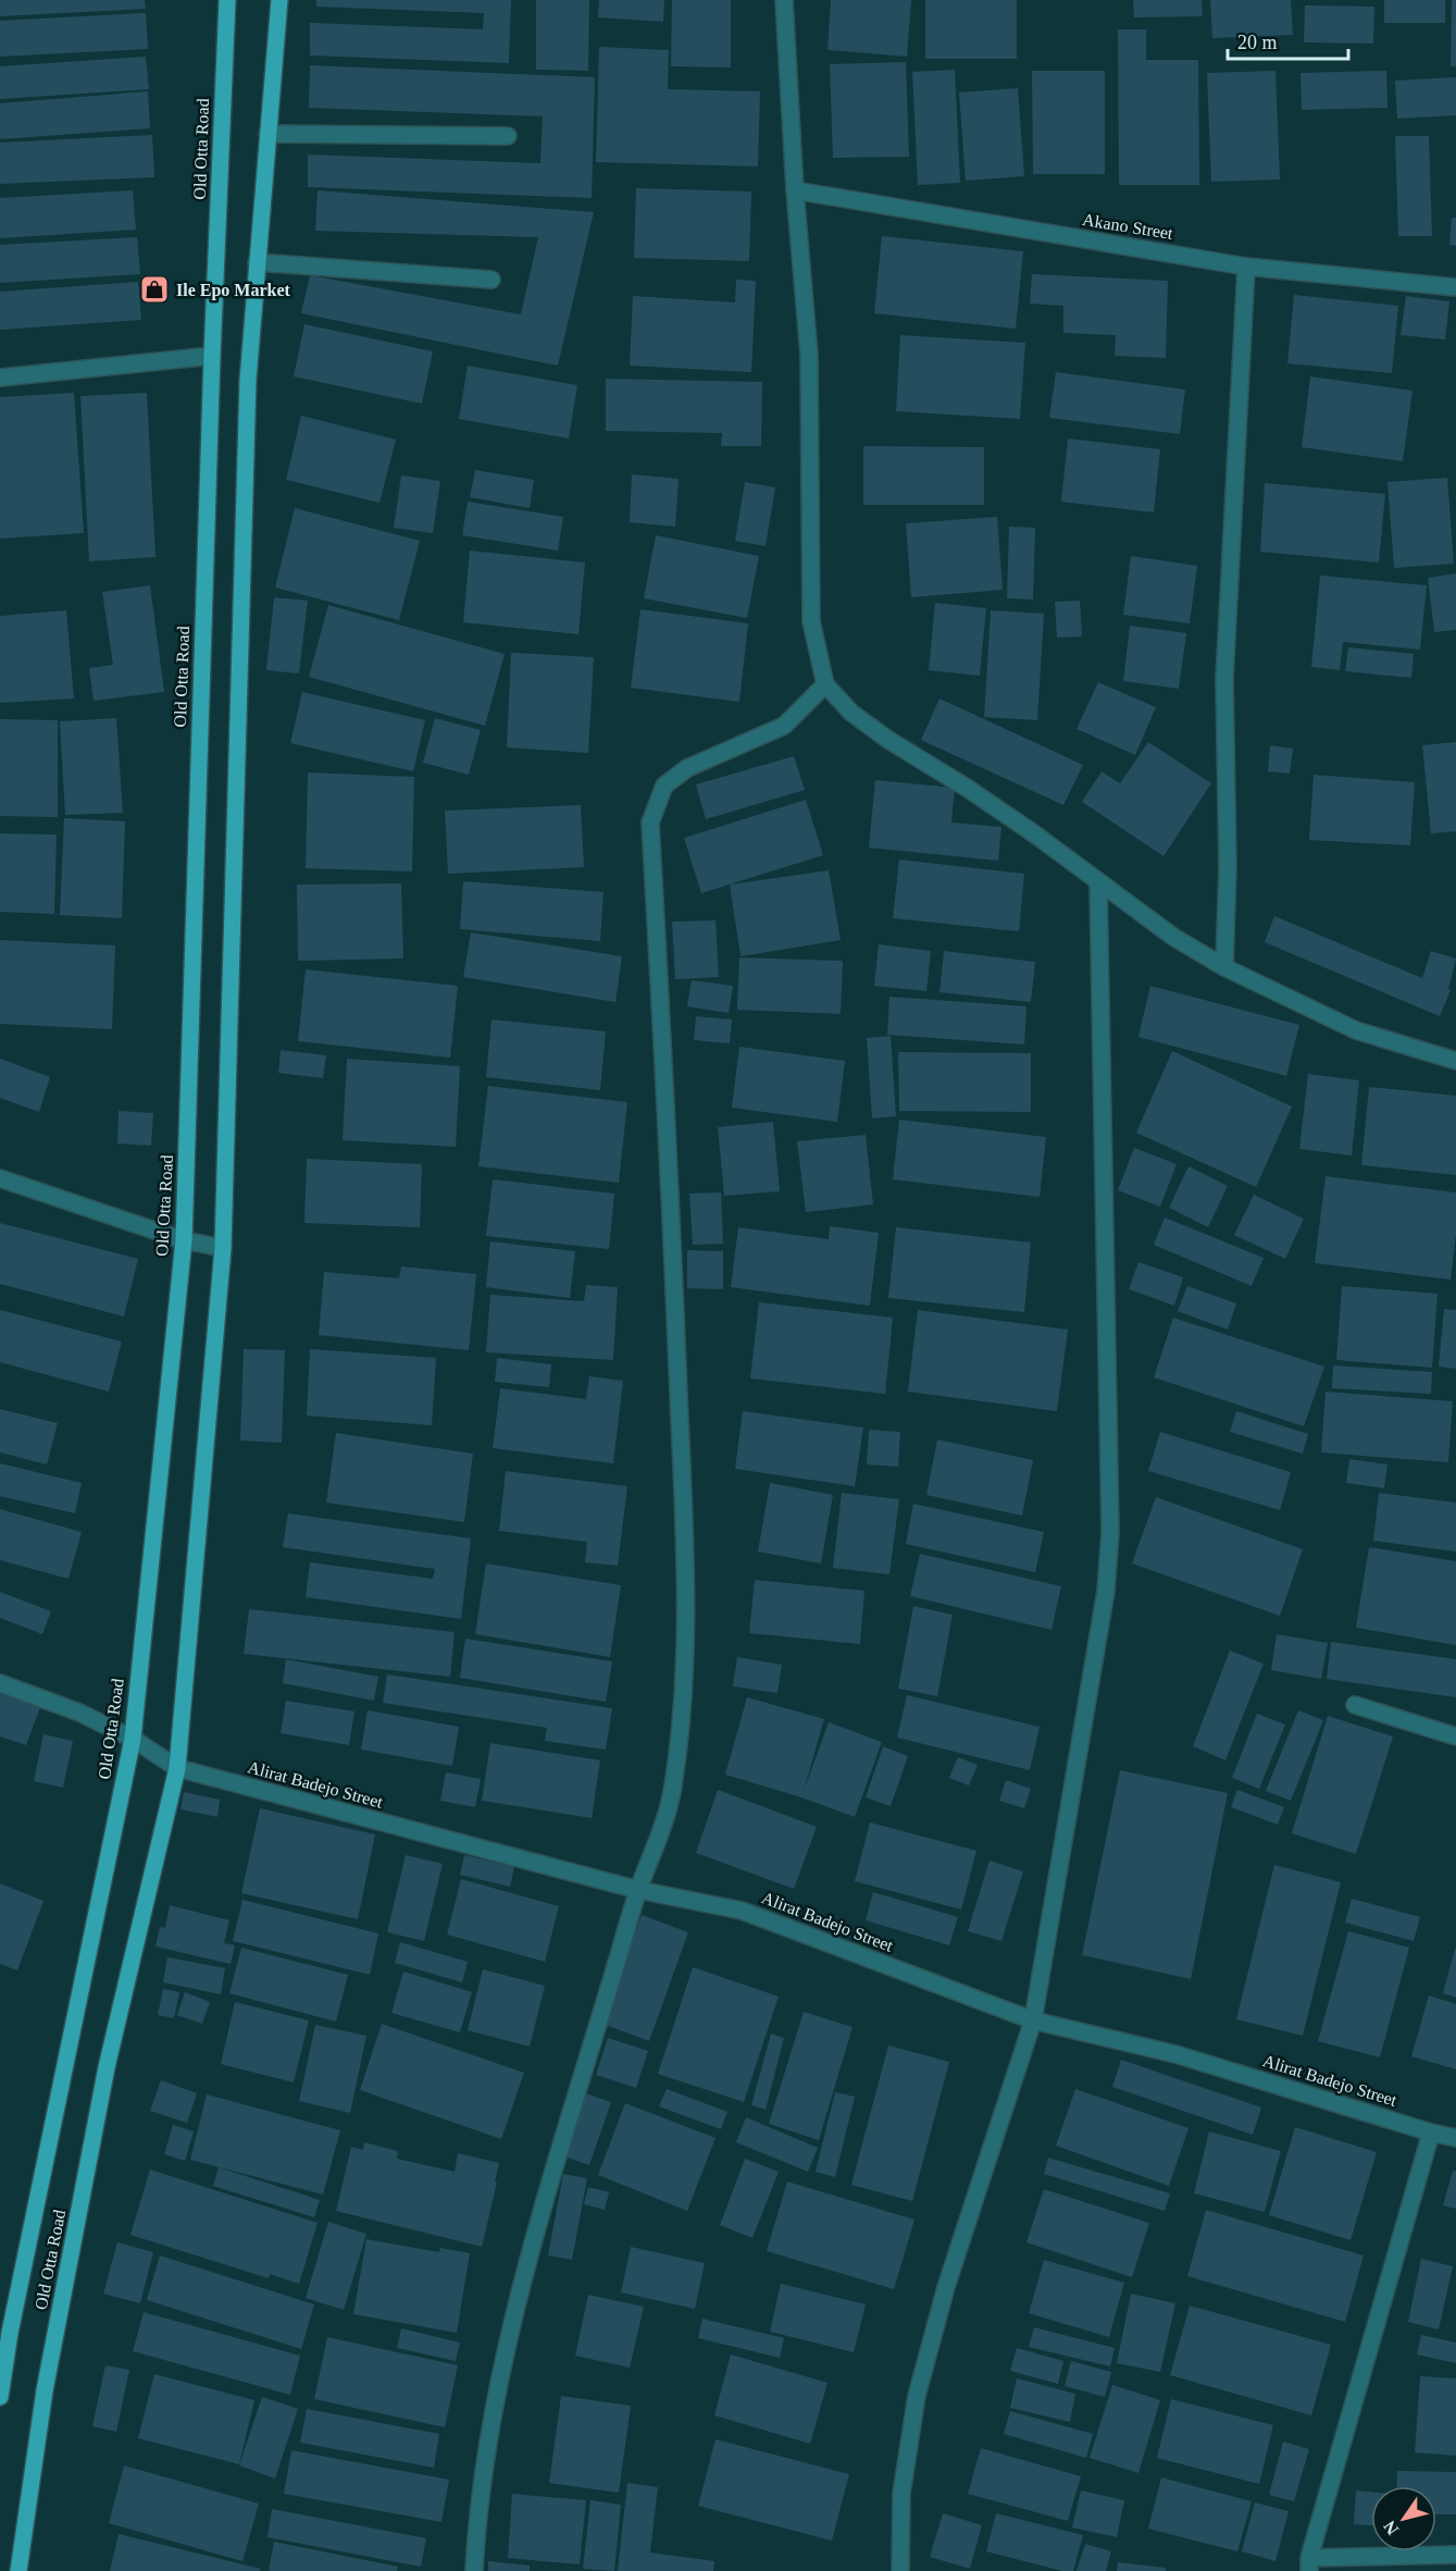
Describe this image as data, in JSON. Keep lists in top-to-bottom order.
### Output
{
  "streets": {
    "main road": ["Old Otta Road"],
    "street": ["Akano Street", "Alirat Badejo Street"]
  },
  "crossings": [
    ["Old Otta Road", "Alirat Badejo Street"]
  ],
  "places": {
    "shop": ["Ile Epo Market"]
  },
  "scale_bar": "20 m",
  "north": "bottom left"
}
